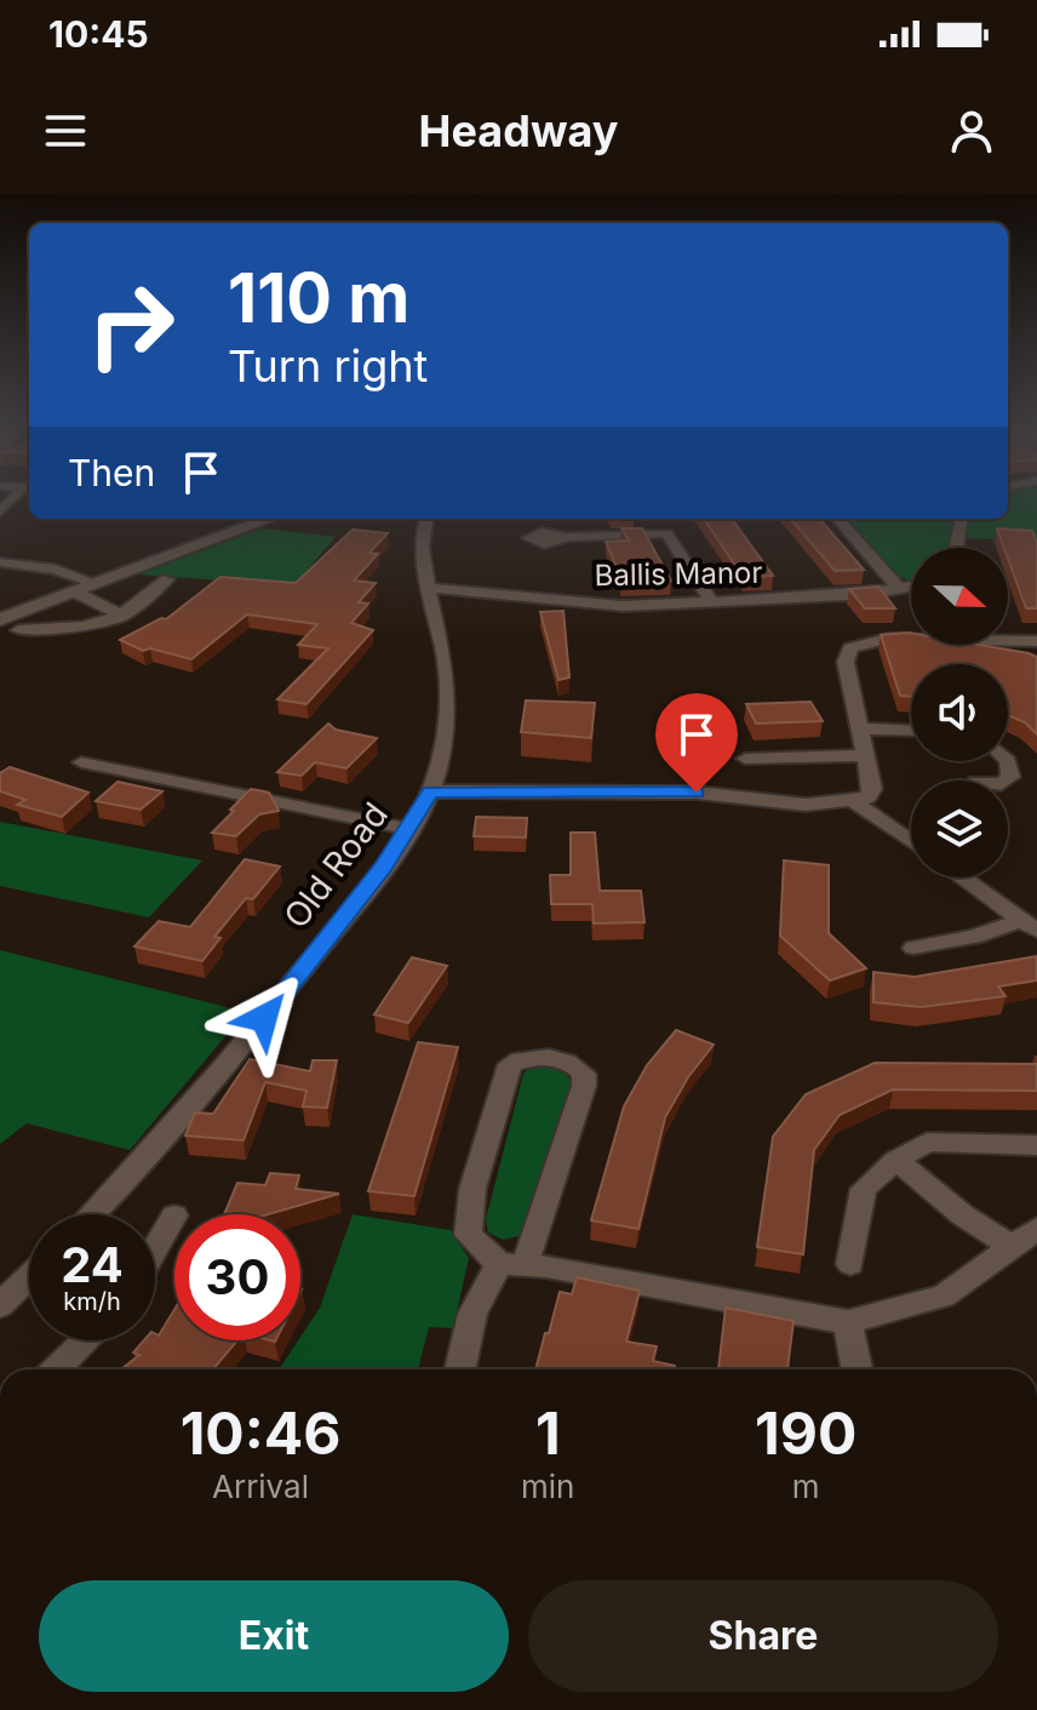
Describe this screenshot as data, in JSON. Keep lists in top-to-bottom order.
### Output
{
  "streets": {
    "street": ["Ballis Manor", "Old Road"]
  },
  "crossings": [
    ["Ballis Manor", "Old Road"]
  ],
  "north": "right",
  "page": {
    "status": "10:45",
    "header": "Headway",
    "turn": ["110 m", "Turn right"],
    "then": "Then",
    "speed": "24 km/h",
    "limit": "30",
    "eta": [
      "10:46",
      "Arrival",
      "1",
      "min",
      "190",
      "m"
    ],
    "buttons": ["Exit", "Share"]
  }
}
